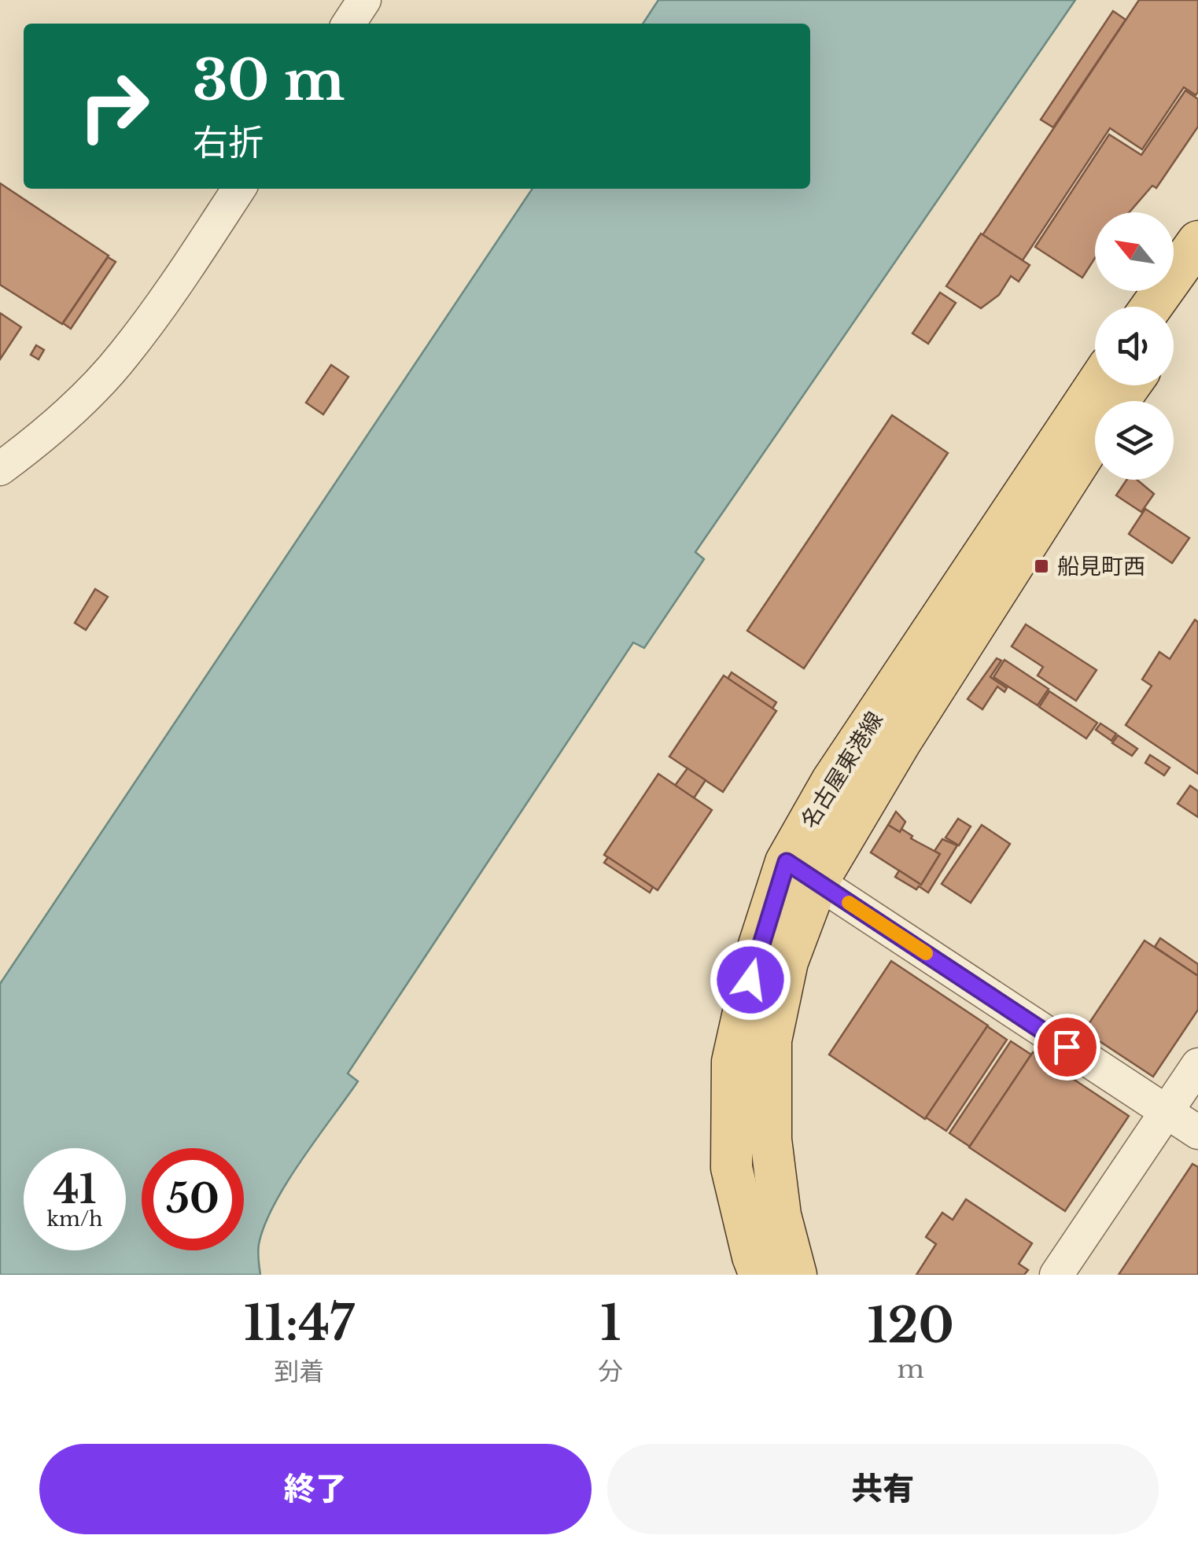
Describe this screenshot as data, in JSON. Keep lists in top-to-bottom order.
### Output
{
  "streets": {
    "main road": ["名古屋東港線"]
  },
  "places": {
    "transit": ["船見町西"]
  },
  "north": "top left",
  "page": {
    "turn": ["30 m", "右折"],
    "speed": "41 km/h",
    "limit": "50",
    "eta": [
      "11:47",
      "到着",
      "1",
      "分",
      "120",
      "m"
    ],
    "buttons": ["終了", "共有"]
  }
}
